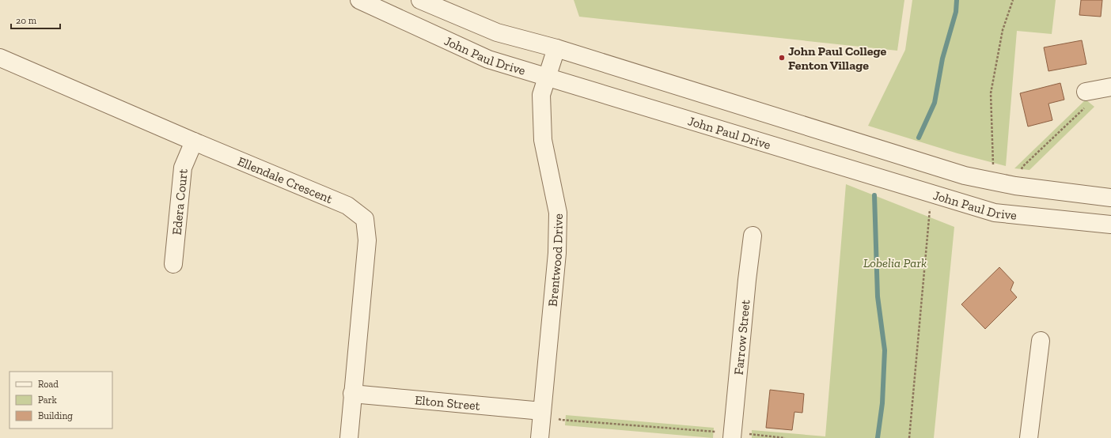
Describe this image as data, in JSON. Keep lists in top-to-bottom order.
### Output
{
  "streets": {
    "street": [
      "John Paul Drive",
      "Ellendale Crescent",
      "Edera Court",
      "Brentwood Drive",
      "Farrow Street",
      "Elton Street"
    ]
  },
  "crossings": [
    ["John Paul Drive", "Brentwood Drive"],
    ["Ellendale Crescent", "Edera Court"],
    ["Ellendale Crescent", "Elton Street"],
    ["Brentwood Drive", "Elton Street"]
  ],
  "parks": ["Lobelia Park"],
  "places": ["John Paul College Fenton Village"],
  "legend": ["Road", "Park", "Building"],
  "scale_bar": "20 m"
}
